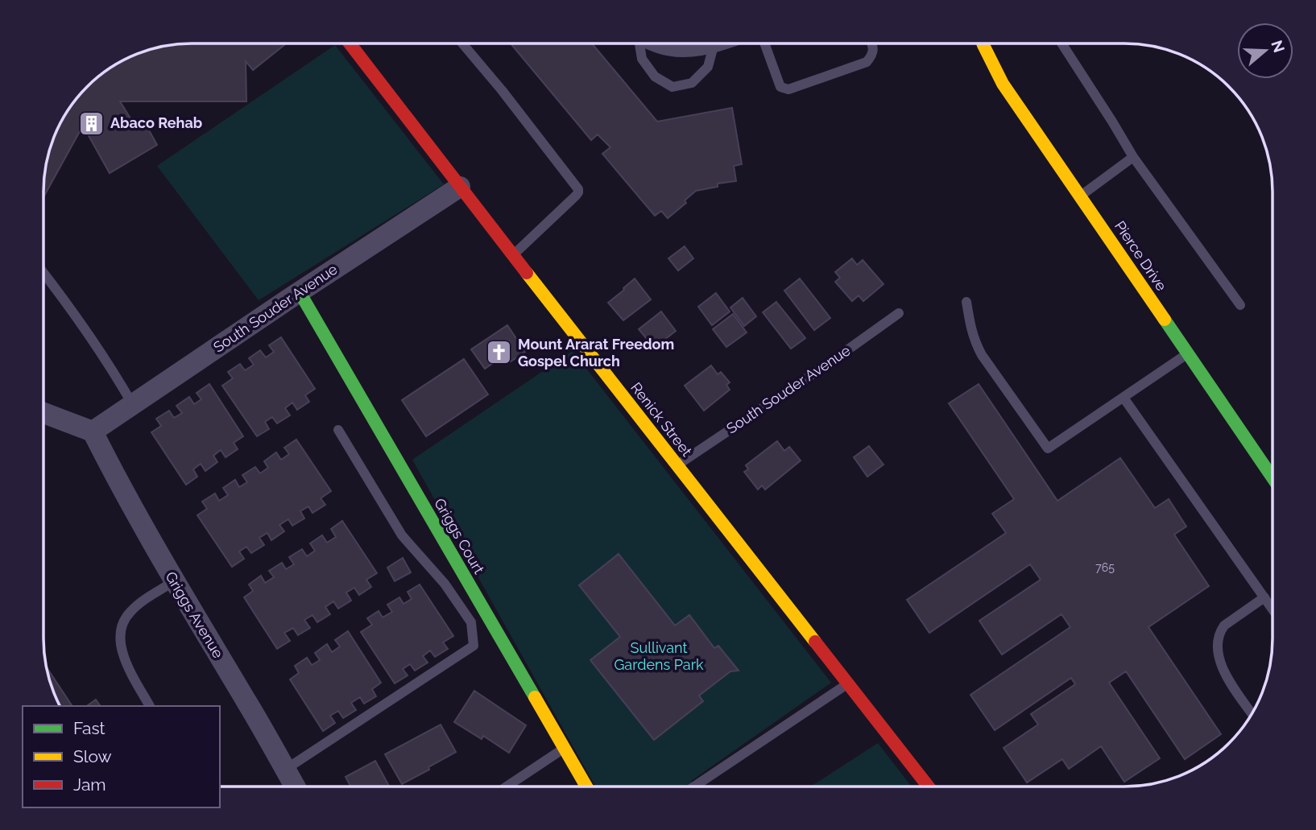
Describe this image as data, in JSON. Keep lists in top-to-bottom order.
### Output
{
  "streets": {
    "street": [
      "Pierce Drive",
      "South Souder Avenue",
      "Renick Street",
      "Griggs Court",
      "Griggs Avenue"
    ]
  },
  "crossings": [
    ["South Souder Avenue", "Renick Street"],
    ["South Souder Avenue", "Griggs Court"],
    ["South Souder Avenue", "Griggs Avenue"]
  ],
  "parks": ["Sullivant Gardens Park"],
  "places": {
    "building": ["Abaco Rehab"],
    "church": ["Mount Ararat Freedom Gospel Church"]
  },
  "house_numbers": ["765"],
  "legend": ["Fast", "Slow", "Jam"],
  "north": "right"
}
